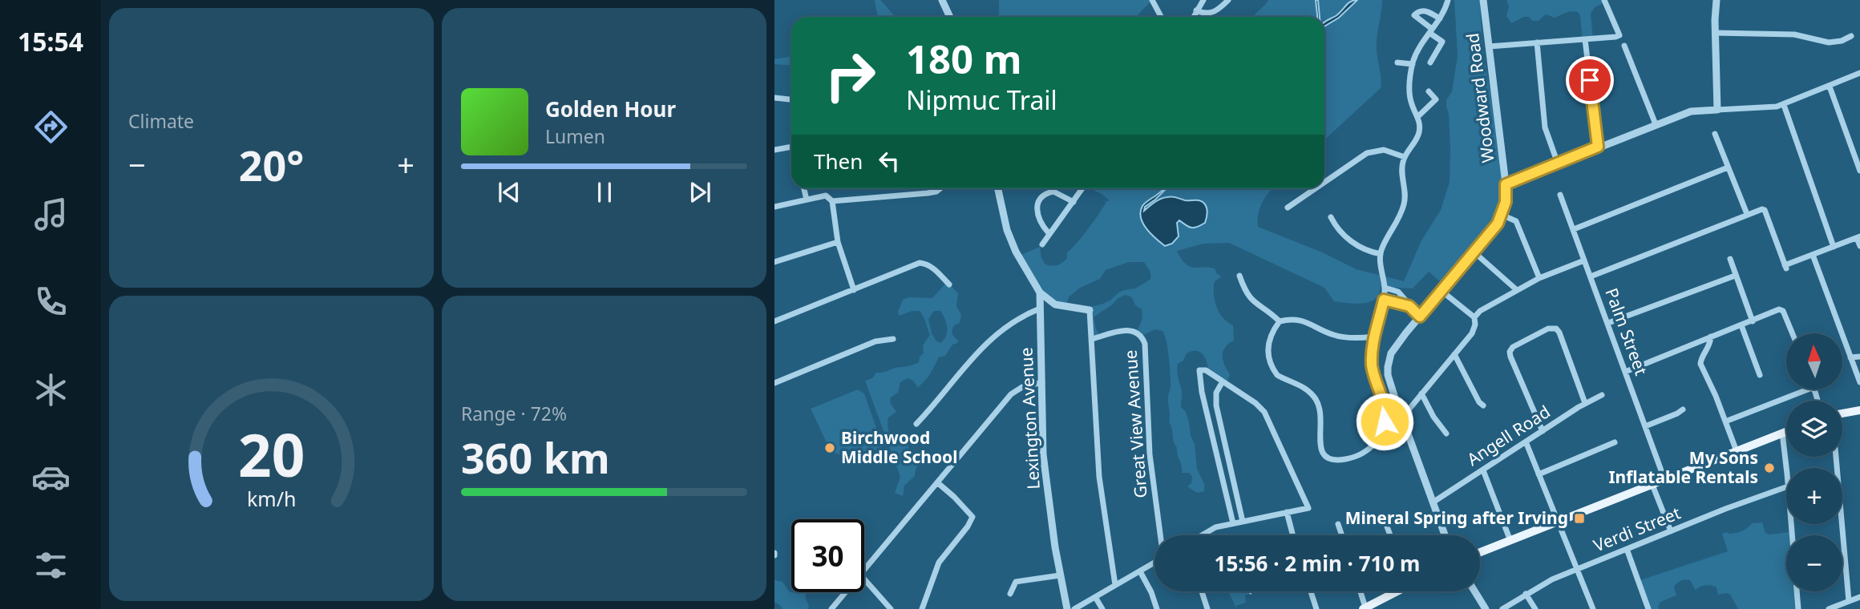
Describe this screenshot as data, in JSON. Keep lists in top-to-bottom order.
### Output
{
  "streets": {
    "street": [
      "Woodward Road",
      "Palm Street",
      "Lexington Avenue",
      "Great View Avenue",
      "Angell Road",
      "Verdi Street"
    ]
  },
  "crossings": [
    ["Woodward Road", "Angell Road"]
  ],
  "places": {
    "other": ["Birchwood Middle School", "My Sons Inflatable Rentals"],
    "transit": ["Mineral Spring after Irving"]
  },
  "north": "top",
  "page": {
    "tabs": "15:54",
    "tile": [
      "Climate",
      ["Range · 72%", "360 km"]
    ],
    "turn": ["180 m", "Nipmuc Trail"],
    "song": ["Golden Hour", "Lumen"],
    "then": "Then",
    "heat": ["−", "20°", "+"],
    "map_buttons": ["+", "−"],
    "limit": "30",
    "trip": "15:56 · 2 min · 710 m",
    "gauge": ["20", "km/h"]
  }
}
